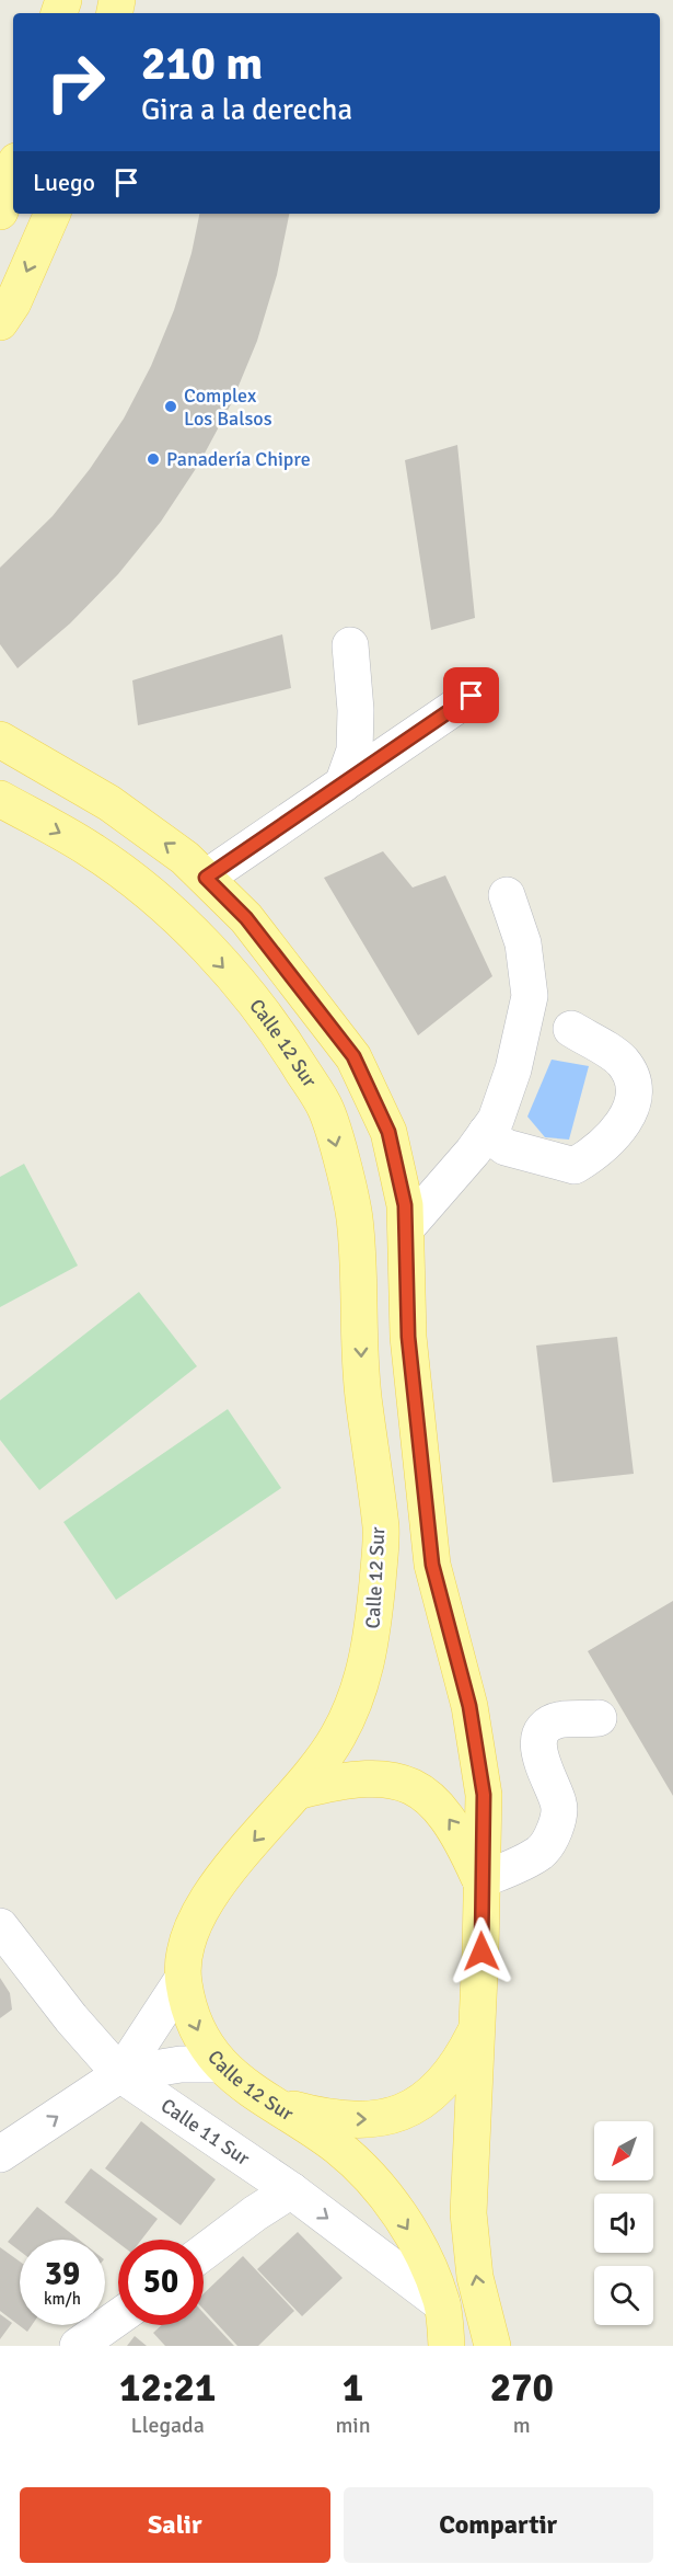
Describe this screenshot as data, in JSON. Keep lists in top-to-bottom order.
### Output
{
  "streets": {
    "main road": ["Calle 12 Sur"],
    "street": ["Calle 11 Sur"]
  },
  "crossings": [
    ["Calle 12 Sur", "Calle 11 Sur"]
  ],
  "places": ["Complex Los Balsos", "Panadería Chipre"],
  "north": "bottom left",
  "page": {
    "turn": ["210 m", "Gira a la derecha"],
    "then": "Luego",
    "speed": "39 km/h",
    "limit": "50",
    "eta": [
      "12:21",
      "Llegada",
      "1",
      "min",
      "270",
      "m"
    ],
    "buttons": ["Salir", "Compartir"]
  }
}
